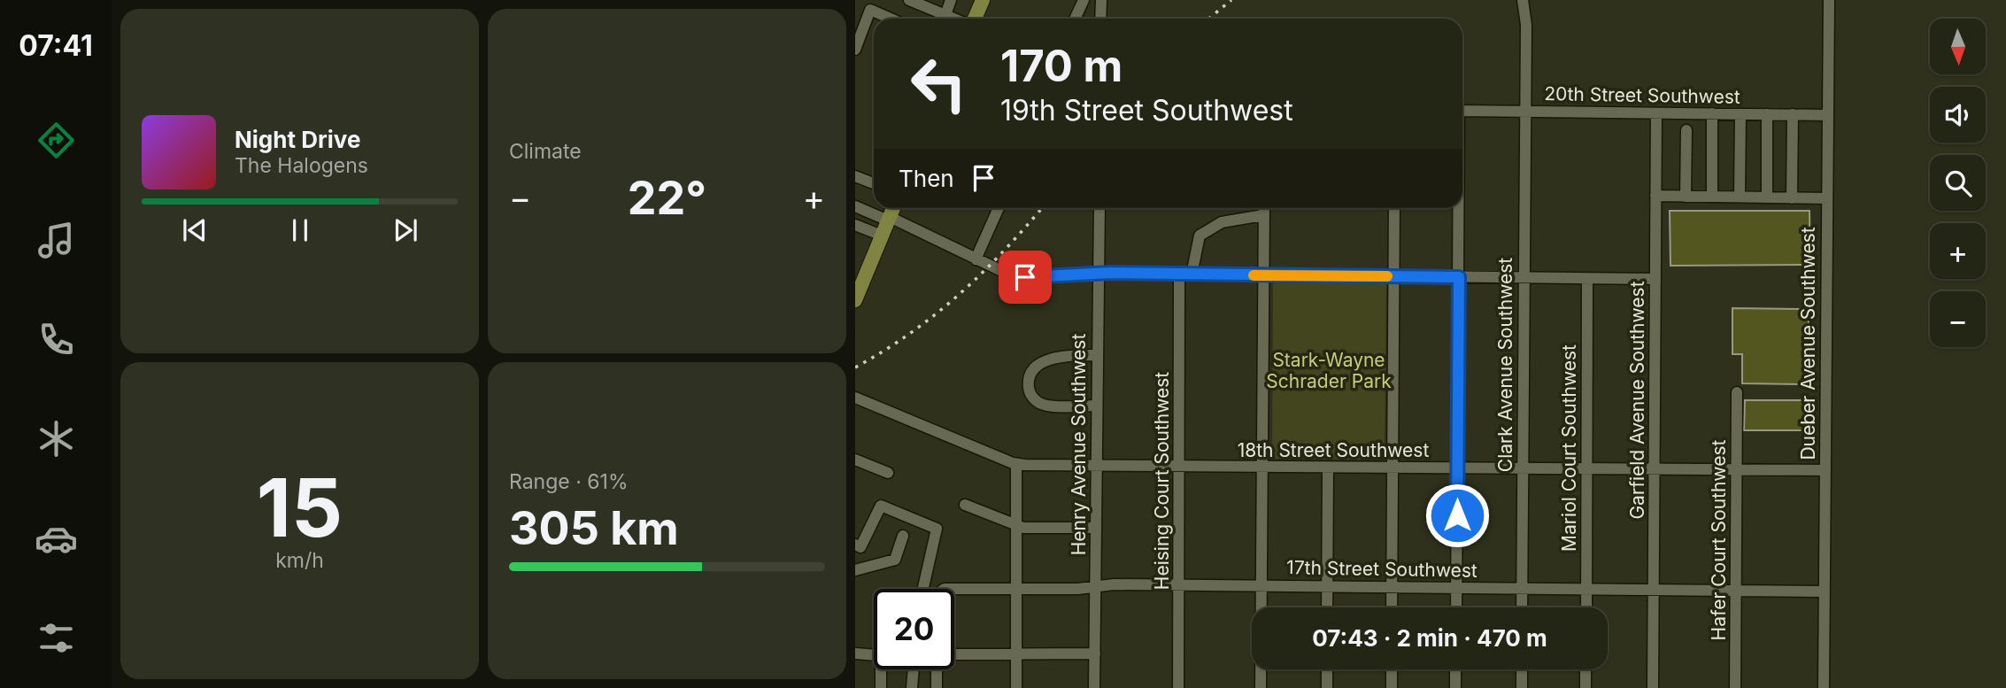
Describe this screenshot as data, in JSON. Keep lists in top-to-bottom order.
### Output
{
  "streets": {
    "street": [
      "20th Street Southwest",
      "Dueber Avenue Southwest",
      "Clark Avenue Southwest",
      "Garfield Avenue Southwest",
      "Henry Avenue Southwest",
      "Mariol Court Southwest",
      "18th Street Southwest",
      "Heising Court Southwest",
      "Hafer Court Southwest",
      "17th Street Southwest"
    ]
  },
  "crossings": [
    ["20th Street Southwest", "Dueber Avenue Southwest"],
    ["20th Street Southwest", "Clark Avenue Southwest"],
    ["20th Street Southwest", "Garfield Avenue Southwest"],
    ["Dueber Avenue Southwest", "18th Street Southwest"],
    ["Dueber Avenue Southwest", "17th Street Southwest"],
    ["Clark Avenue Southwest", "18th Street Southwest"],
    ["Clark Avenue Southwest", "17th Street Southwest"],
    ["Garfield Avenue Southwest", "18th Street Southwest"],
    ["Garfield Avenue Southwest", "17th Street Southwest"],
    ["Henry Avenue Southwest", "18th Street Southwest"],
    ["Henry Avenue Southwest", "17th Street Southwest"],
    ["Mariol Court Southwest", "18th Street Southwest"],
    ["Mariol Court Southwest", "17th Street Southwest"],
    ["18th Street Southwest", "Heising Court Southwest"],
    ["18th Street Southwest", "Hafer Court Southwest"],
    ["Heising Court Southwest", "17th Street Southwest"],
    ["Hafer Court Southwest", "17th Street Southwest"]
  ],
  "parks": ["Stark-Wayne Schrader Park"],
  "north": "bottom",
  "page": {
    "tabs": "07:41",
    "tile": [
      "Climate",
      ["15", "km/h"],
      ["Range · 61%", "305 km"]
    ],
    "map_buttons": ["+", "−"],
    "turn": ["170 m", "19th Street Southwest"],
    "song": ["Night Drive", "The Halogens"],
    "then": "Then",
    "heat": ["−", "22°", "+"],
    "limit": "20",
    "trip": "07:43 · 2 min · 470 m"
  }
}
